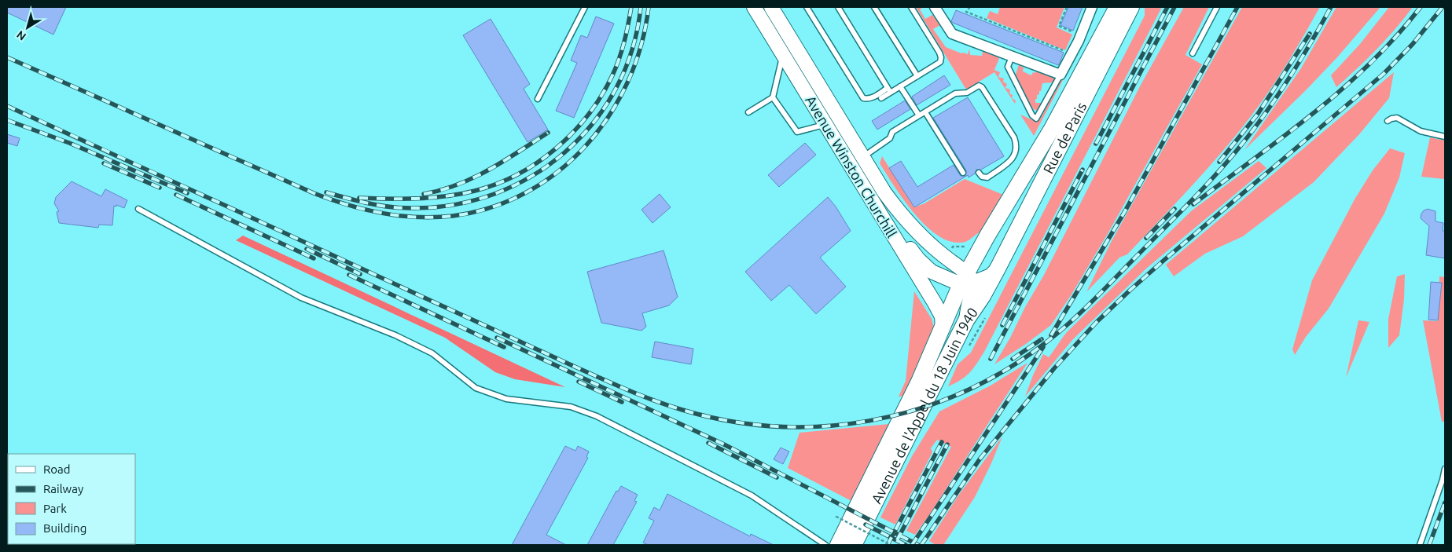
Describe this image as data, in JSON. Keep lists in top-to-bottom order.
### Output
{
  "streets": {
    "main road": ["Rue de Paris", "Avenue Winston Churchill", "Avenue de l'Appel du 18 Juin 1940"]
  },
  "crossings": [
    ["Rue de Paris", "Avenue Winston Churchill"],
    ["Rue de Paris", "Avenue de l'Appel du 18 Juin 1940"]
  ],
  "legend": [
    "Road",
    "Railway",
    "Park",
    "Building"
  ],
  "north": "bottom left"
}
